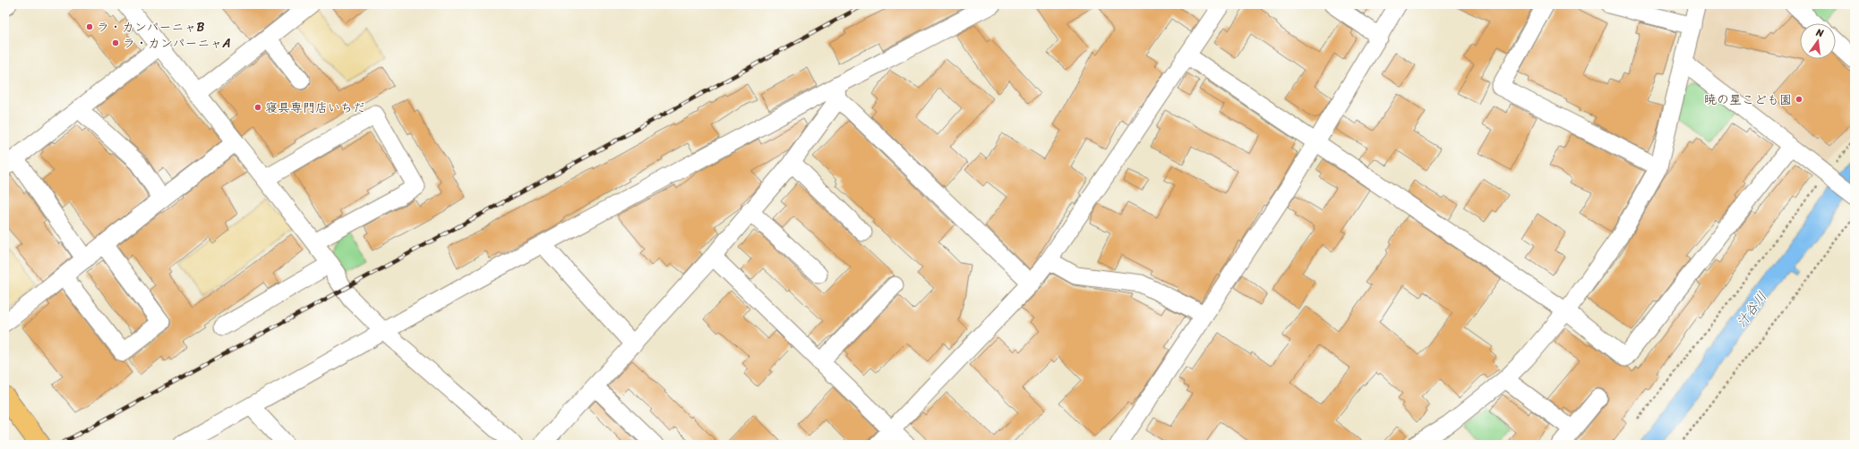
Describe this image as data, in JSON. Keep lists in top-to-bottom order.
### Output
{
  "water": ["汁谷川"],
  "places": [
    "ラ・カンパーニャB",
    "ラ・カンパーニャA",
    "暁の星こども園",
    "寝具専門店いちだ"
  ],
  "north": "top"
}
